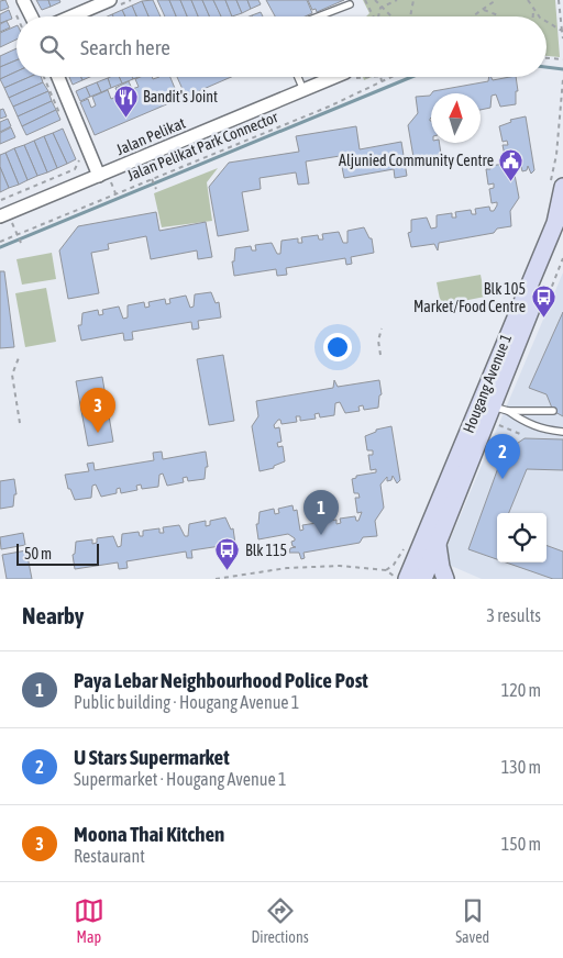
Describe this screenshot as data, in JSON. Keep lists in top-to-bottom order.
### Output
{
  "streets": {
    "main road": ["Hougang Avenue 1"],
    "street": ["Jalan Pelikat"],
    "path": ["Jalan Pelikat Park Connector"]
  },
  "places": {
    "restaurant": ["Bandit's Joint"],
    "public building": ["Aljunied Community Centre"],
    "bus stop": ["Blk 105 Market/Food Centre", "Blk 115"]
  },
  "scale_bar": "50 m",
  "north": "top",
  "page": {
    "search": "Search here",
    "pins": ["3", "2", "1"],
    "scale": "50 m",
    "heading": ["Nearby", "3 results"],
    "list": [
      {
        "mark": "1",
        "name": "Paya Lebar Neighbourhood Police Post",
        "note": "Public building · Hougang Avenue 1",
        "value": "120 m"
      },
      {
        "mark": "2",
        "name": "U Stars Supermarket",
        "note": "Supermarket · Hougang Avenue 1",
        "value": "130 m"
      },
      {
        "mark": "3",
        "name": "Moona Thai Kitchen",
        "note": "Restaurant",
        "value": "150 m"
      }
    ],
    "nav": ["Map", "Directions", "Saved"]
  }
}
